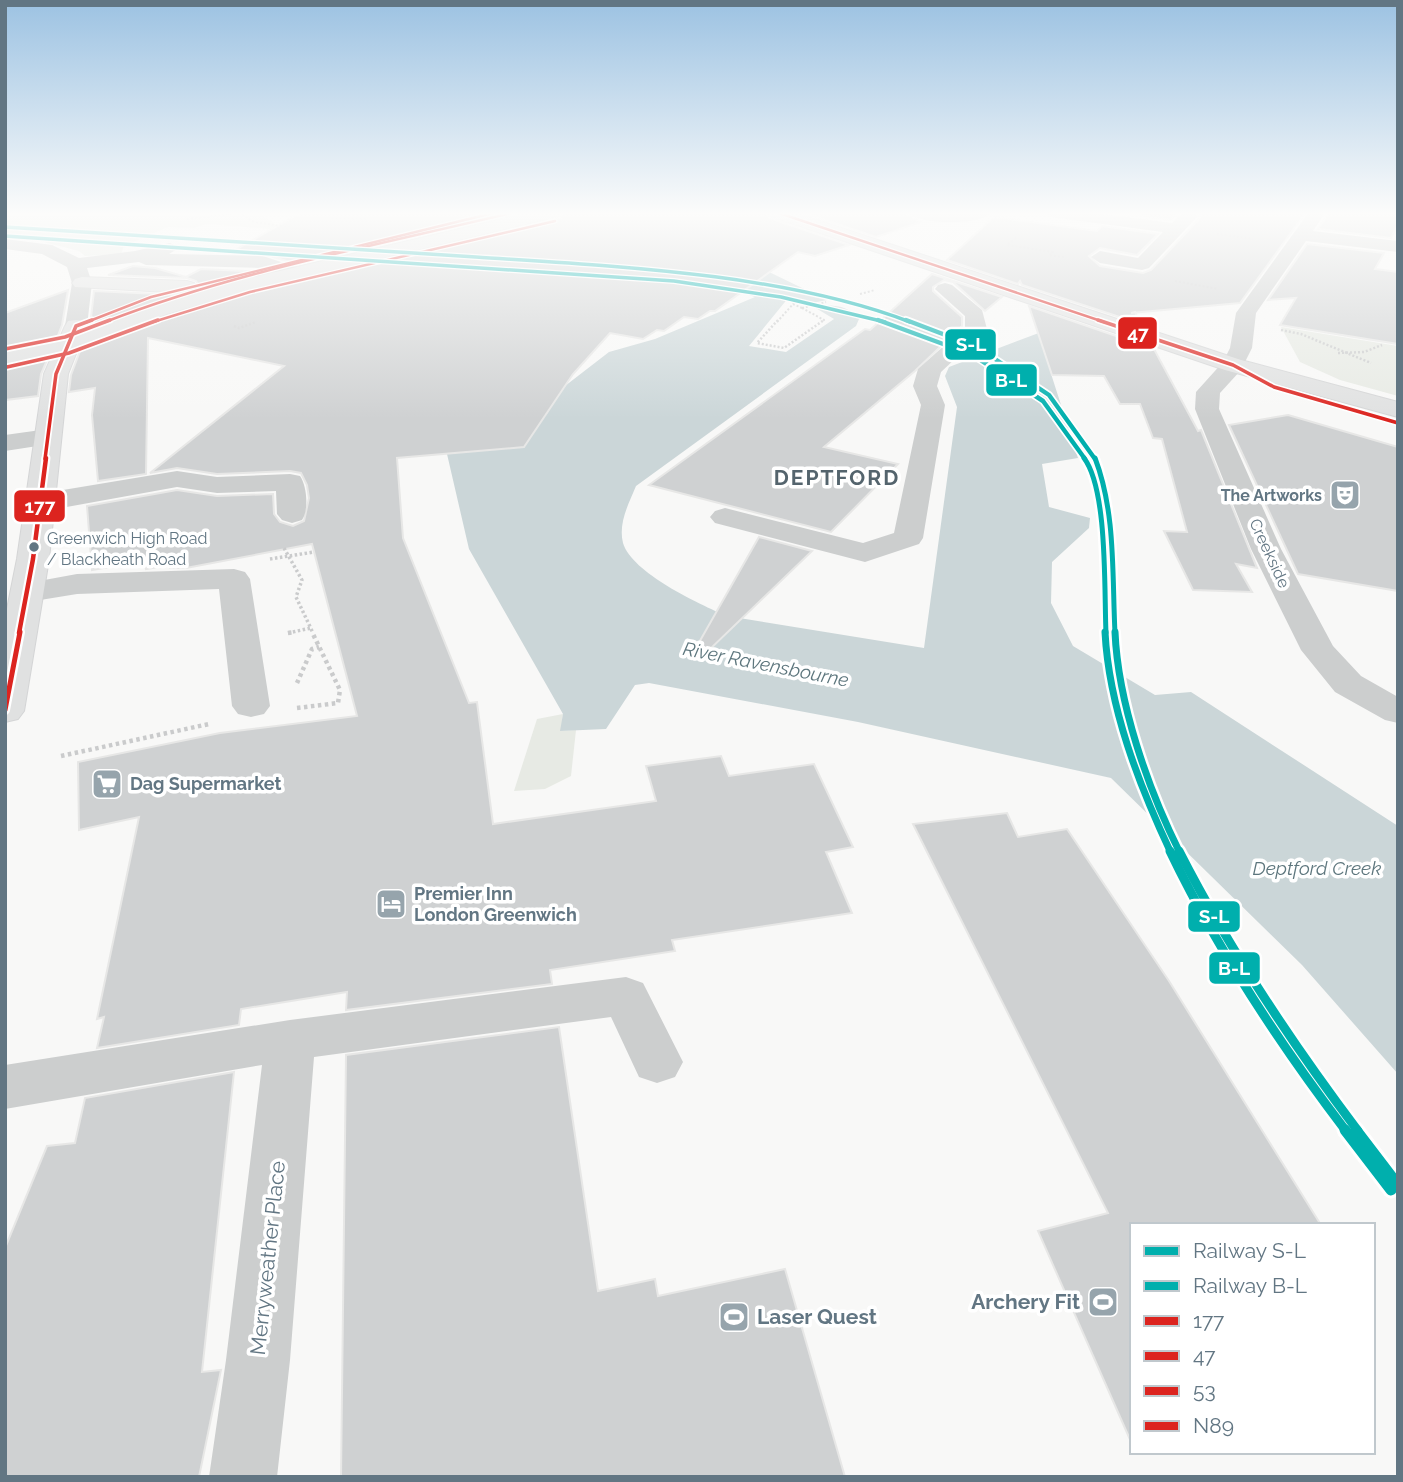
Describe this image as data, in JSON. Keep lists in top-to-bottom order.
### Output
{
  "streets": {
    "street": ["Creekside", "Merryweather Place"]
  },
  "districts": ["DEPTFORD"],
  "water": ["River Ravensbourne", "Deptford Creek"],
  "places": {
    "theatre": ["The Artworks"],
    "other": ["Greenwich High Road / Blackheath Road"],
    "supermarket": ["Dag Supermarket"],
    "hotel": ["Premier Inn London Greenwich"],
    "sports": ["Archery Fit", "Laser Quest"]
  },
  "lines": [
    "rail line S-L",
    "rail line B-L",
    "transit line 177",
    "transit line 47",
    "transit line 53",
    "transit line N89"
  ],
  "legend": [
    "Railway S-L",
    "Railway B-L",
    "177",
    "47",
    "53",
    "N89"
  ]
}
